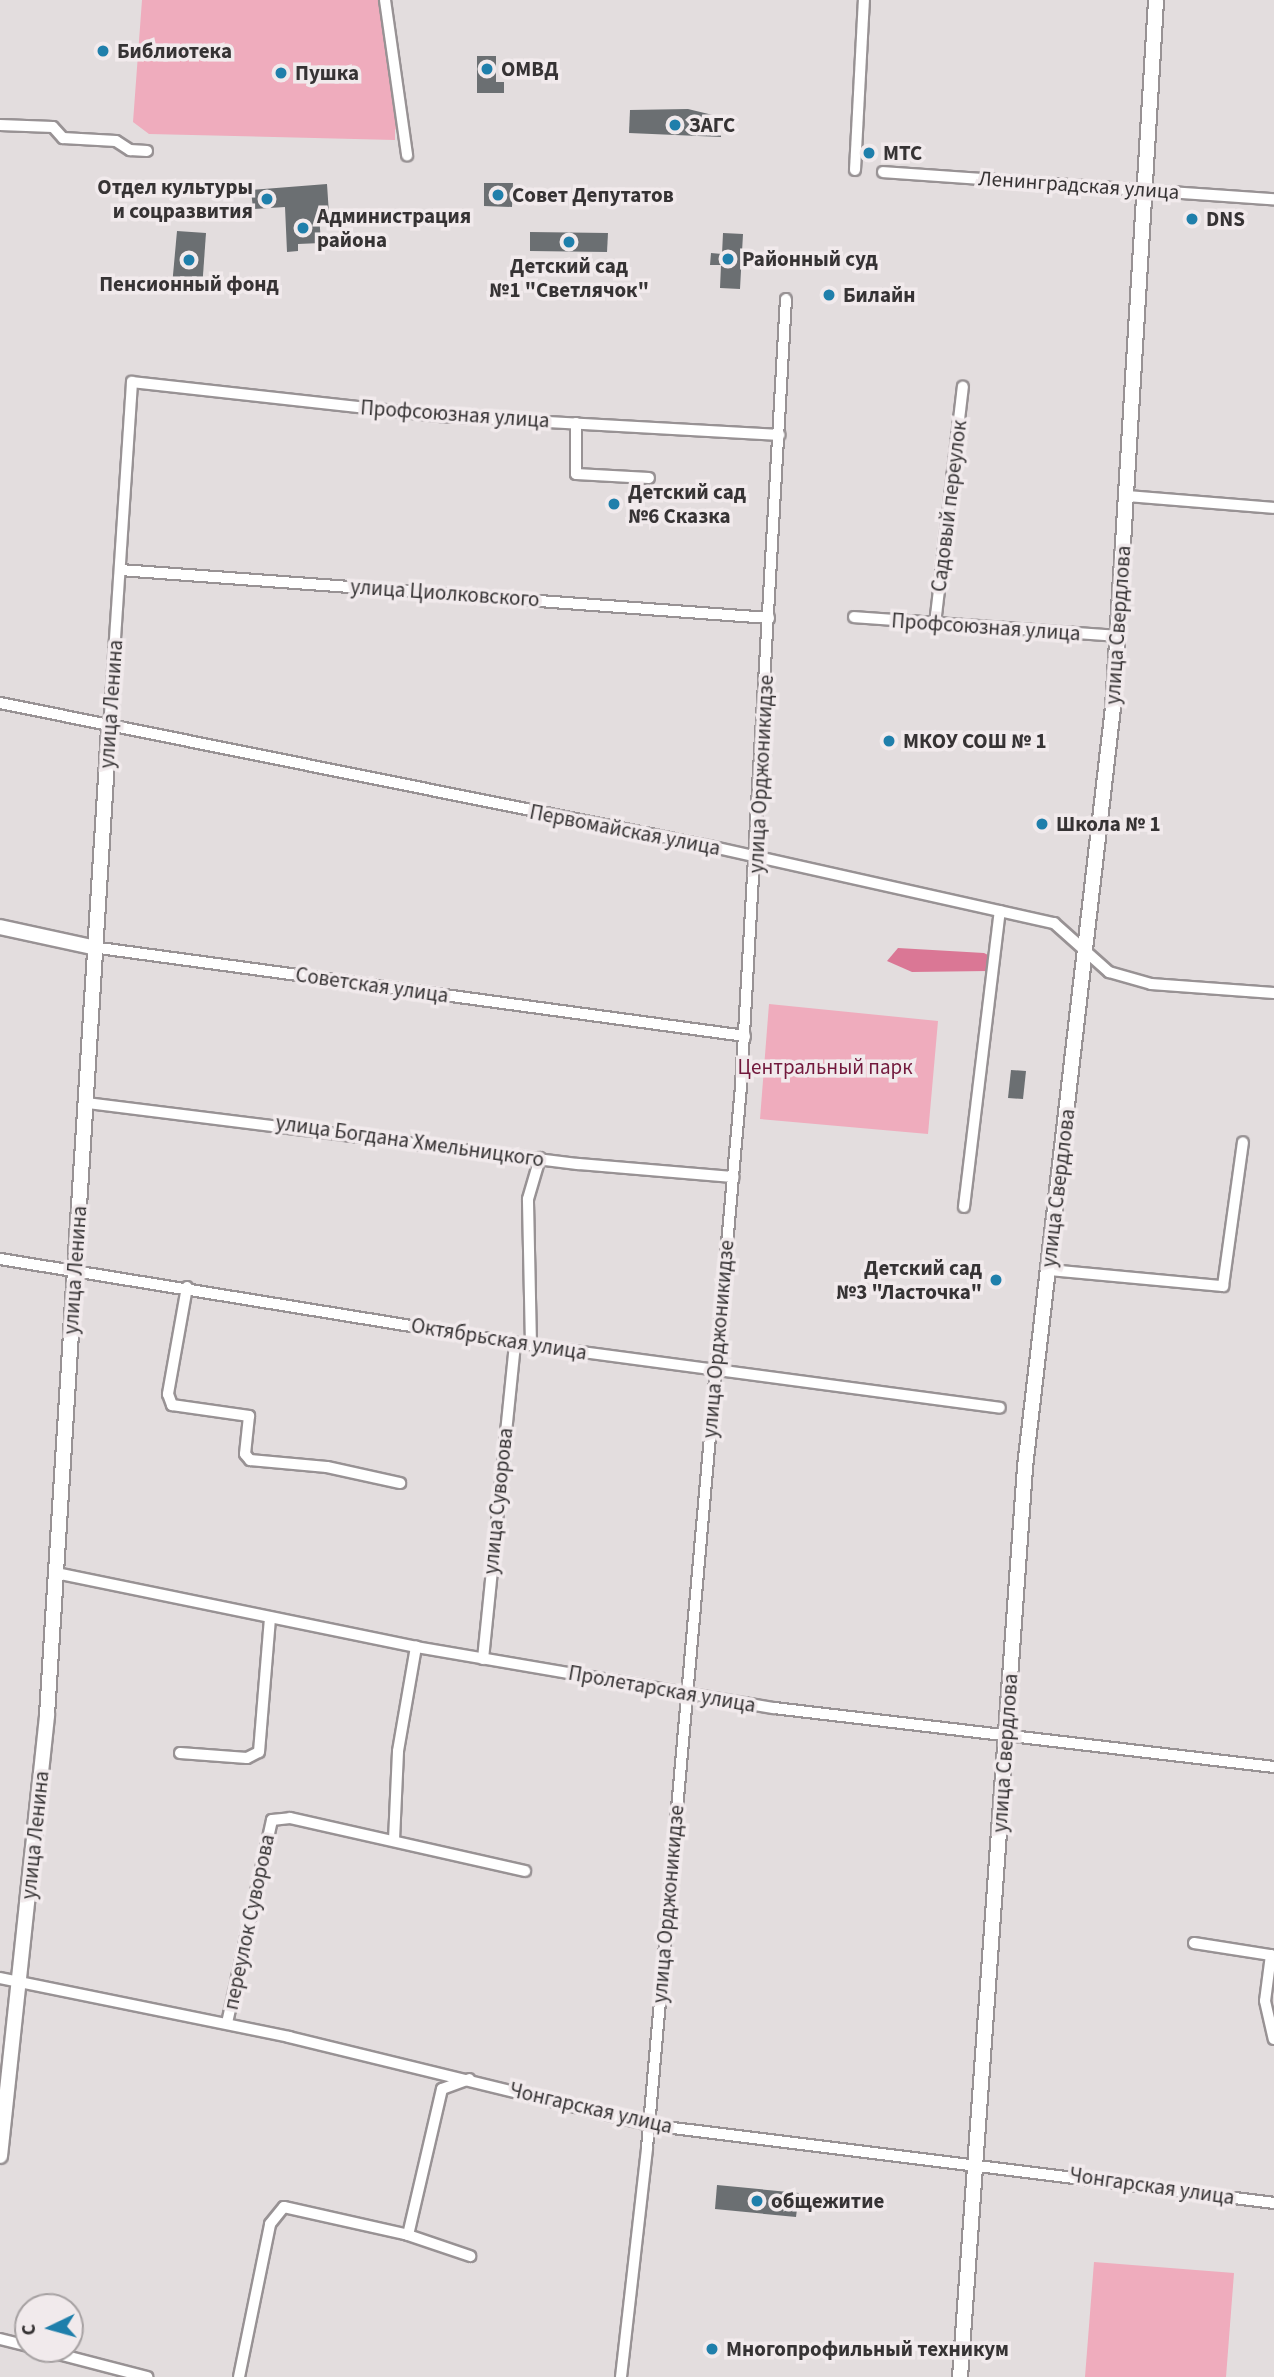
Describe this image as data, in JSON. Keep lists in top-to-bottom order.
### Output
{
  "streets": {
    "street": [
      "Ленинградская улица",
      "Профсоюзная улица",
      "Садовый переулок",
      "улица Циолковского",
      "улица Свердлова",
      "улица Ленина",
      "улица Орджоникидзе",
      "Первомайская улица",
      "Советская улица",
      "улица Богдана Хмельницкого",
      "Октябрьская улица",
      "улица Суворова",
      "Пролетарская улица",
      "переулок Суворова",
      "Чонгарская улица"
    ]
  },
  "crossings": [
    ["Ленинградская улица", "улица Свердлова"],
    ["Профсоюзная улица", "Садовый переулок"],
    ["Профсоюзная улица", "улица Свердлова"],
    ["Профсоюзная улица", "улица Ленина"],
    ["Профсоюзная улица", "улица Орджоникидзе"],
    ["улица Циолковского", "улица Ленина"],
    ["улица Циолковского", "улица Орджоникидзе"],
    ["улица Свердлова", "Первомайская улица"],
    ["улица Свердлова", "Пролетарская улица"],
    ["улица Свердлова", "Чонгарская улица"],
    ["улица Ленина", "Первомайская улица"],
    ["улица Ленина", "Советская улица"],
    ["улица Ленина", "улица Богдана Хмельницкого"],
    ["улица Ленина", "Октябрьская улица"],
    ["улица Ленина", "Пролетарская улица"],
    ["улица Ленина", "Чонгарская улица"],
    ["улица Орджоникидзе", "Первомайская улица"],
    ["улица Орджоникидзе", "Советская улица"],
    ["улица Орджоникидзе", "улица Богдана Хмельницкого"],
    ["улица Орджоникидзе", "Октябрьская улица"],
    ["улица Орджоникидзе", "Пролетарская улица"],
    ["улица Орджоникидзе", "Чонгарская улица"],
    ["Октябрьская улица", "улица Суворова"],
    ["улица Суворова", "Пролетарская улица"],
    ["переулок Суворова", "Чонгарская улица"]
  ],
  "parks": ["Центральный парк"],
  "places": [
    "Библиотека",
    "ОМВД",
    "Пушка",
    "ЗАГС",
    "МТС",
    "Совет Депутатов",
    "Отдел культуры и соцразвития",
    "DNS",
    "Администрация района",
    "Детский сад №1 \"Светлячок\"",
    "Районный суд",
    "Пенсионный фонд",
    "Билайн",
    "Детский сад №6 Сказка",
    "МКОУ СОШ № 1",
    "Школа № 1",
    "Детский сад №3 \"Ласточка\"",
    "общежитие",
    "Многопрофильный техникум"
  ],
  "north": "left"
}
